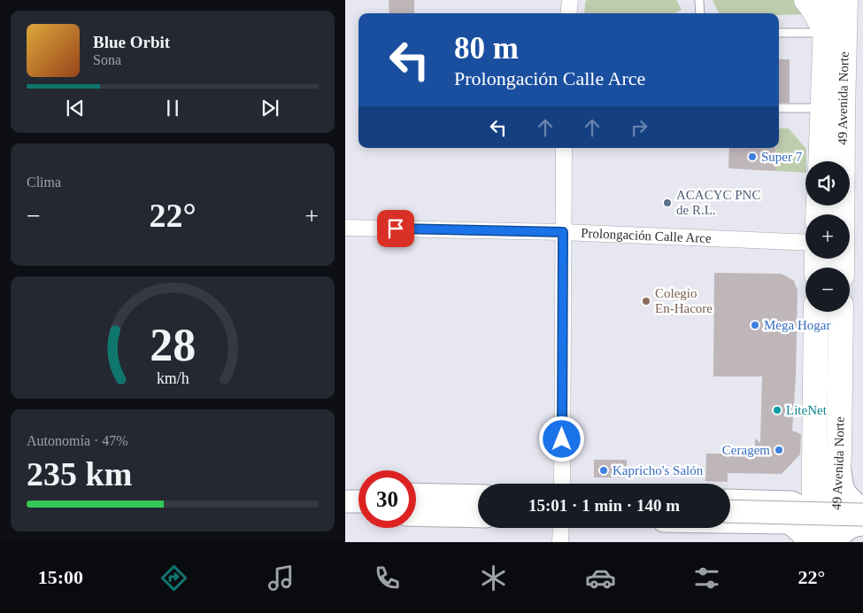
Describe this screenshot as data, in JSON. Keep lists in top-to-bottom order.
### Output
{
  "streets": {
    "main road": ["49 Avenida Norte"],
    "street": ["Prolongación Calle Arce"]
  },
  "places": [
    "Super 7",
    "ACACYC PNC de R.L.",
    "Colegio En-Hacore",
    "Mega Hogar",
    "LiteNet",
    "Ceragem",
    "Kapricho's Salón"
  ],
  "page": {
    "turn": ["80 m", "Prolongación Calle Arce"],
    "song": ["Blue Orbit", "Sona"],
    "tile": [
      "Clima",
      ["Autonomía · 47%", "235 km"]
    ],
    "map_buttons": ["+", "−"],
    "heat": ["−", "22°", "+"],
    "limit": "30",
    "trip": "15:01 · 1 min · 140 m",
    "tabs": ["15:00", "22°"],
    "gauge": ["28", "km/h"]
  }
}
